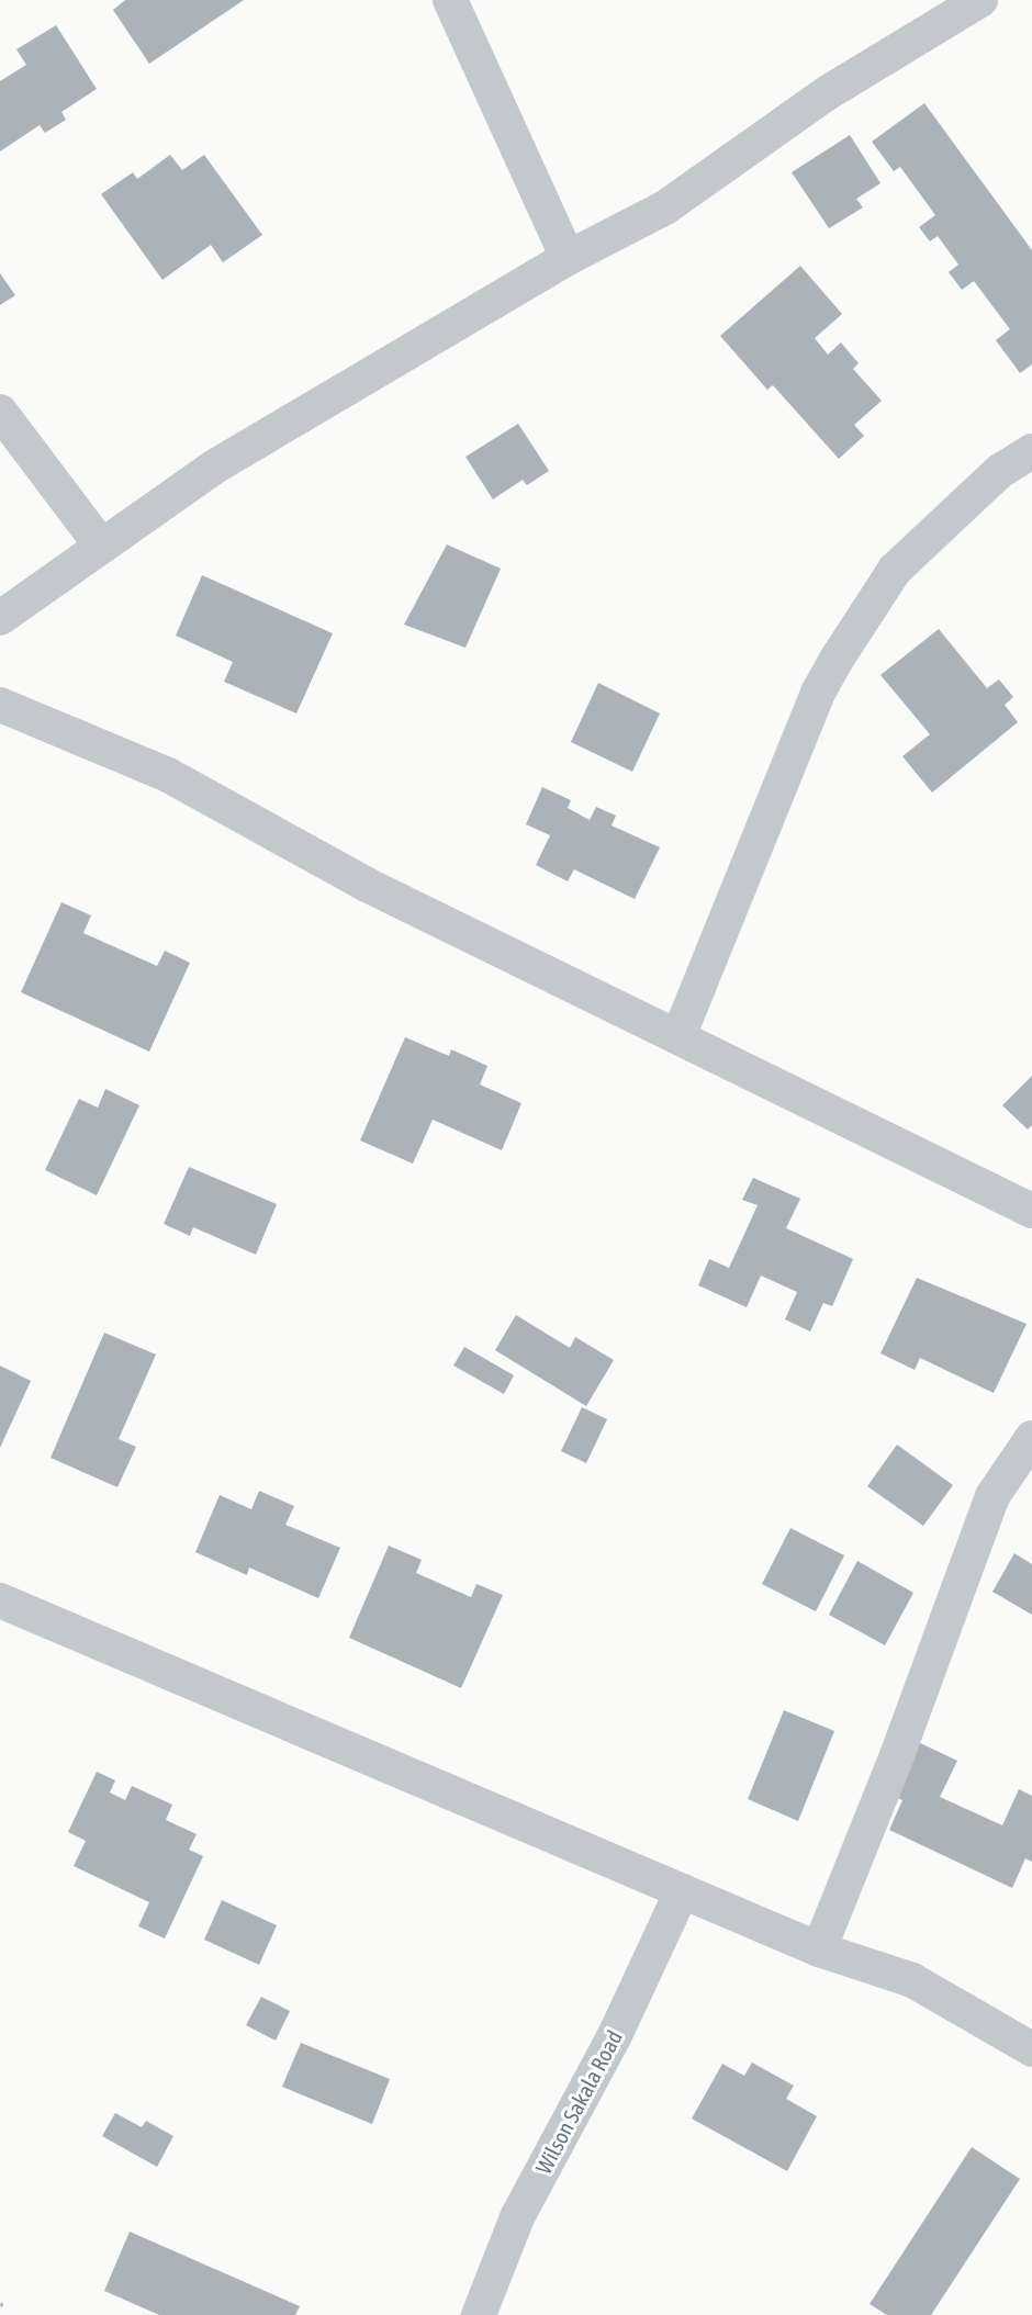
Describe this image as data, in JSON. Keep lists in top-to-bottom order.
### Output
{
  "streets": {
    "street": ["Wilson Sakala Road"]
  }
}
